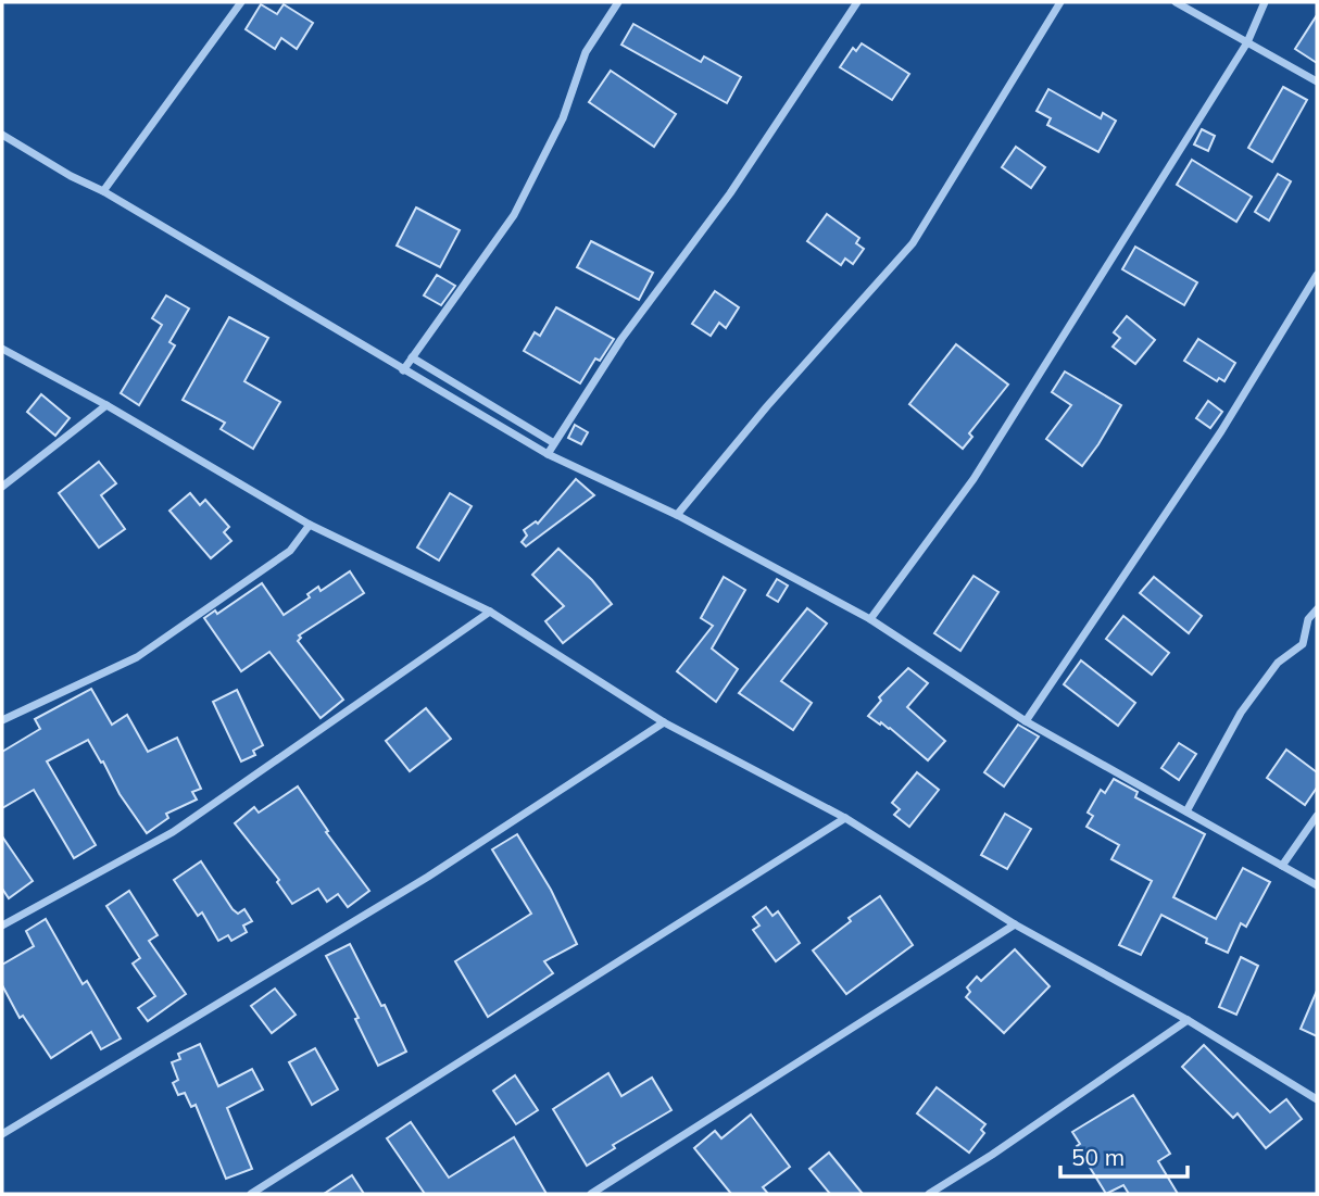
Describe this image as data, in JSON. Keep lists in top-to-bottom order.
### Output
{
  "scale_bar": "50 m"
}
